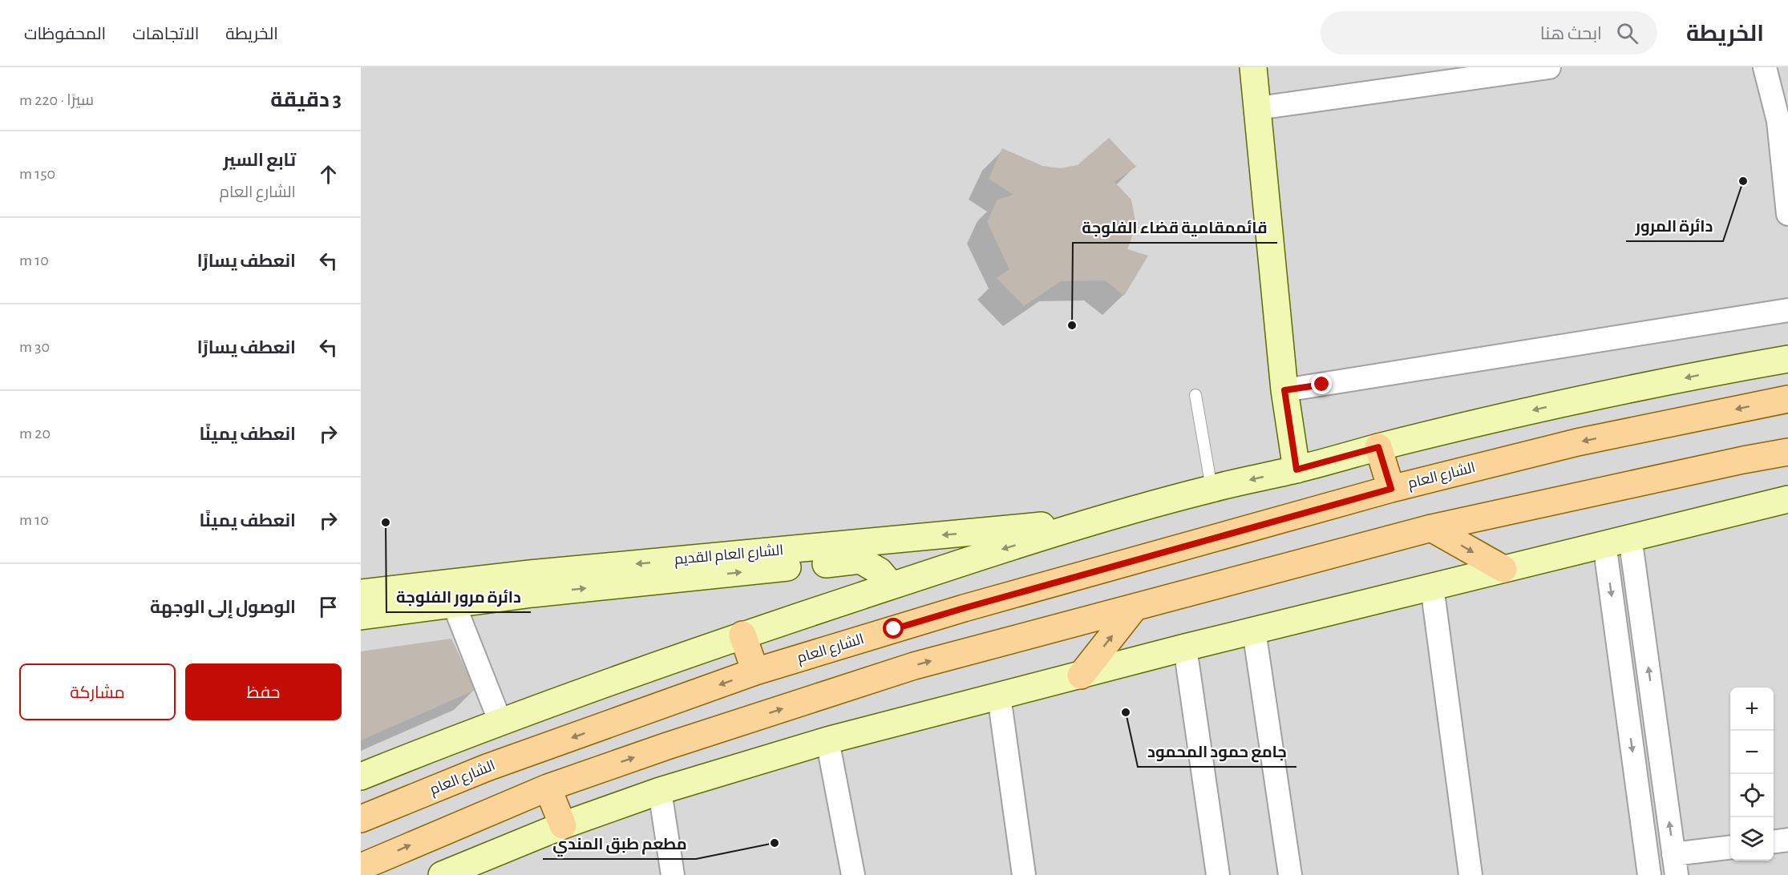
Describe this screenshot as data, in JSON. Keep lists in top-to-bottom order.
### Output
{
  "streets": {
    "main road": ["الشارع العام"],
    "street": ["الشارع العام القديم"]
  },
  "places": [
    "دائرة المرور",
    "قائممقامية قضاء الفلوجة",
    "دائرة مرور الفلوجة",
    "جامع حمود المحمود",
    "مطعم طبق المندي"
  ],
  "page": {
    "header": "الخريطة",
    "search": "ابحث هنا",
    "nav": ["الخريطة", "الاتجاهات", "المحفوظات"],
    "heading": ["3 دقيقة", "سيرًا · 220 m"],
    "list": [
      ["تابع السير", "الشارع العام", "150 m"],
      ["انعطف يسارًا", "10 m"],
      ["انعطف يسارًا", "30 m"],
      ["انعطف يمينًا", "20 m"],
      ["انعطف يمينًا", "10 m"],
      "الوصول إلى الوجهة"
    ],
    "buttons": ["حفظ", "مشاركة"],
    "map_buttons": ["+", "−"]
  }
}
